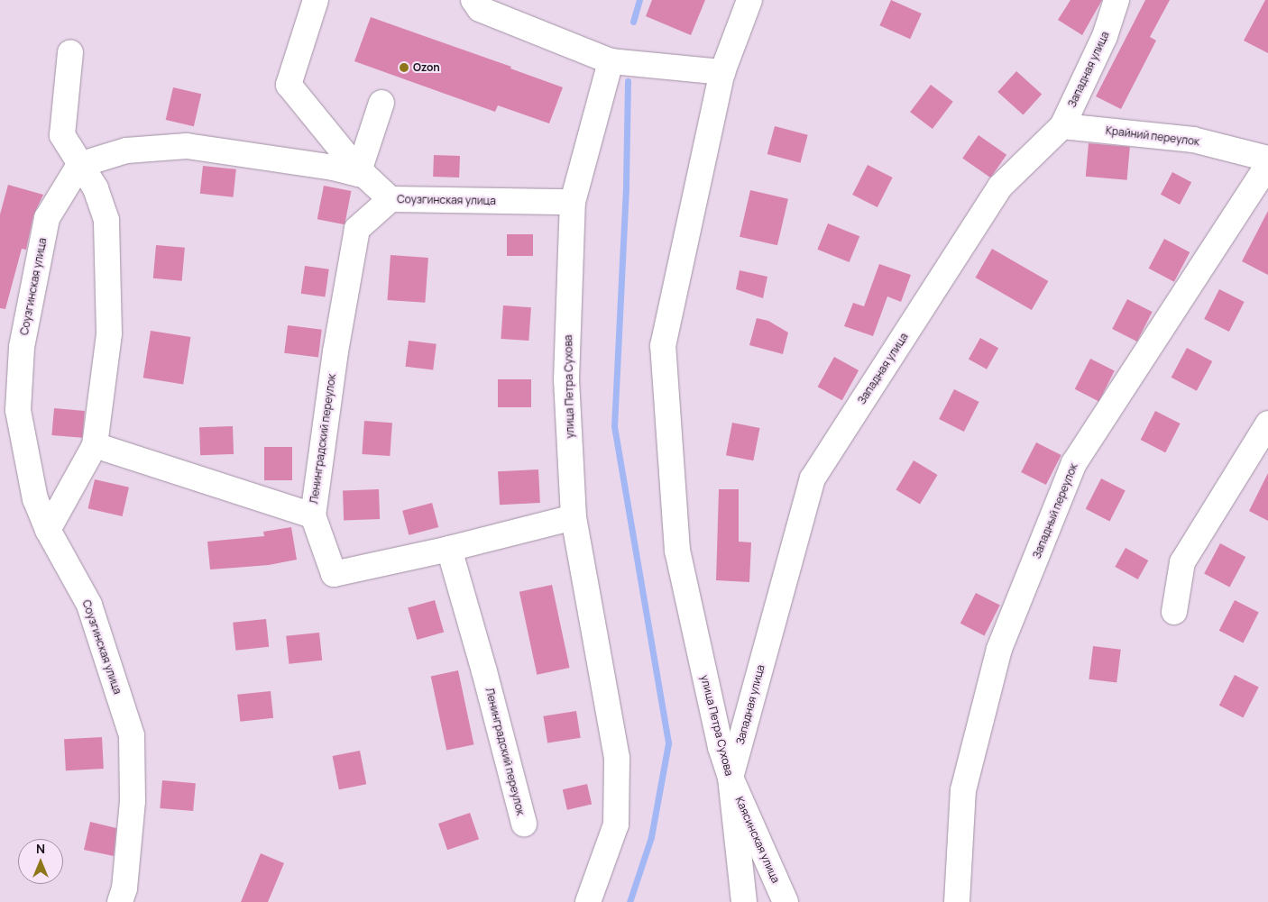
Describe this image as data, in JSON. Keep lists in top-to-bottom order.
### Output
{
  "streets": {
    "street": [
      "Западная улица",
      "Крайний переулок",
      "Соузгинская улица",
      "улица Петра Сухова",
      "Ленинградский переулок",
      "Западный переулок",
      "Каясинская улица"
    ]
  },
  "crossings": [
    ["Западная улица", "Крайний переулок"],
    ["Западная улица", "улица Петра Сухова"],
    ["Западная улица", "Каясинская улица"],
    ["Соузгинская улица", "улица Петра Сухова"],
    ["Соузгинская улица", "Ленинградский переулок"],
    ["улица Петра Сухова", "Ленинградский переулок"],
    ["улица Петра Сухова", "Каясинская улица"]
  ],
  "places": ["Ozon"],
  "north": "top"
}
